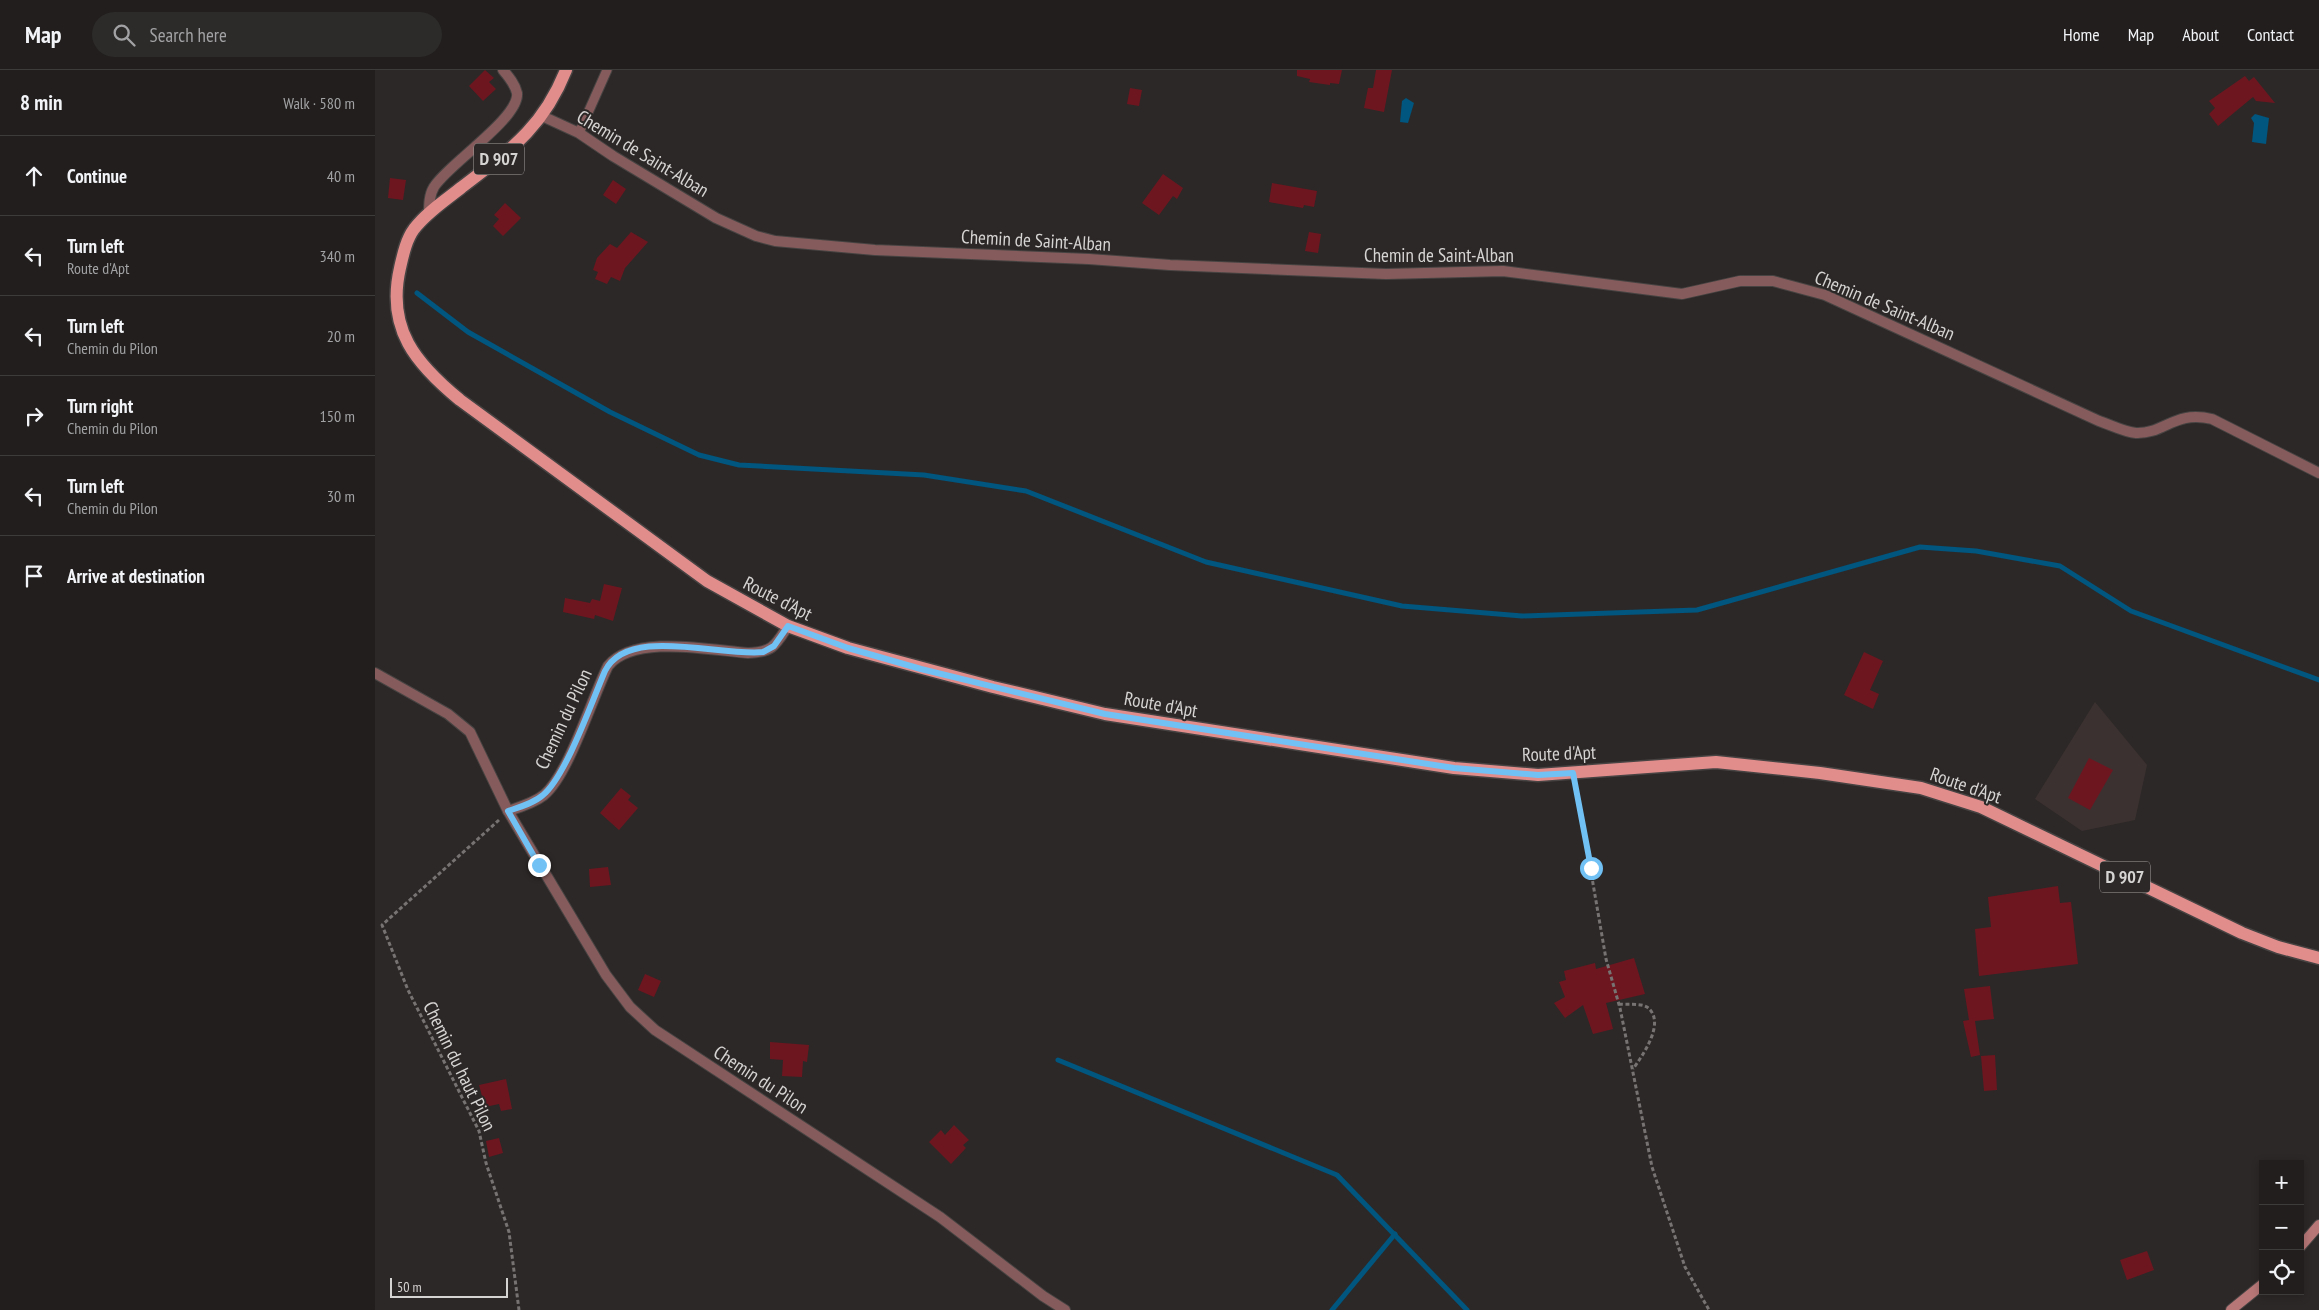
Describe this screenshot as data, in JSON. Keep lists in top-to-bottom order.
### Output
{
  "streets": {
    "main road": ["D 907", "Route d'Apt"],
    "street": ["Chemin de Saint-Alban", "Chemin du Pilon"],
    "path": ["Chemin du haut Pilon"]
  },
  "crossings": [
    ["Chemin de Saint-Alban", "Route d'Apt"],
    ["Route d'Apt", "Chemin du Pilon"],
    ["Chemin du Pilon", "Chemin du haut Pilon"]
  ],
  "scale_bar": "50 m",
  "page": {
    "header": "Map",
    "search": "Search here",
    "nav": [
      "Home",
      "Map",
      "About",
      "Contact"
    ],
    "heading": ["8 min", "Walk · 580 m"],
    "list": [
      ["Continue", "40 m"],
      ["Turn left", "Route d'Apt", "340 m"],
      ["Turn left", "Chemin du Pilon", "20 m"],
      ["Turn right", "Chemin du Pilon", "150 m"],
      ["Turn left", "Chemin du Pilon", "30 m"],
      "Arrive at destination"
    ],
    "map_buttons": ["+", "−"],
    "scale": "50 m"
  }
}
